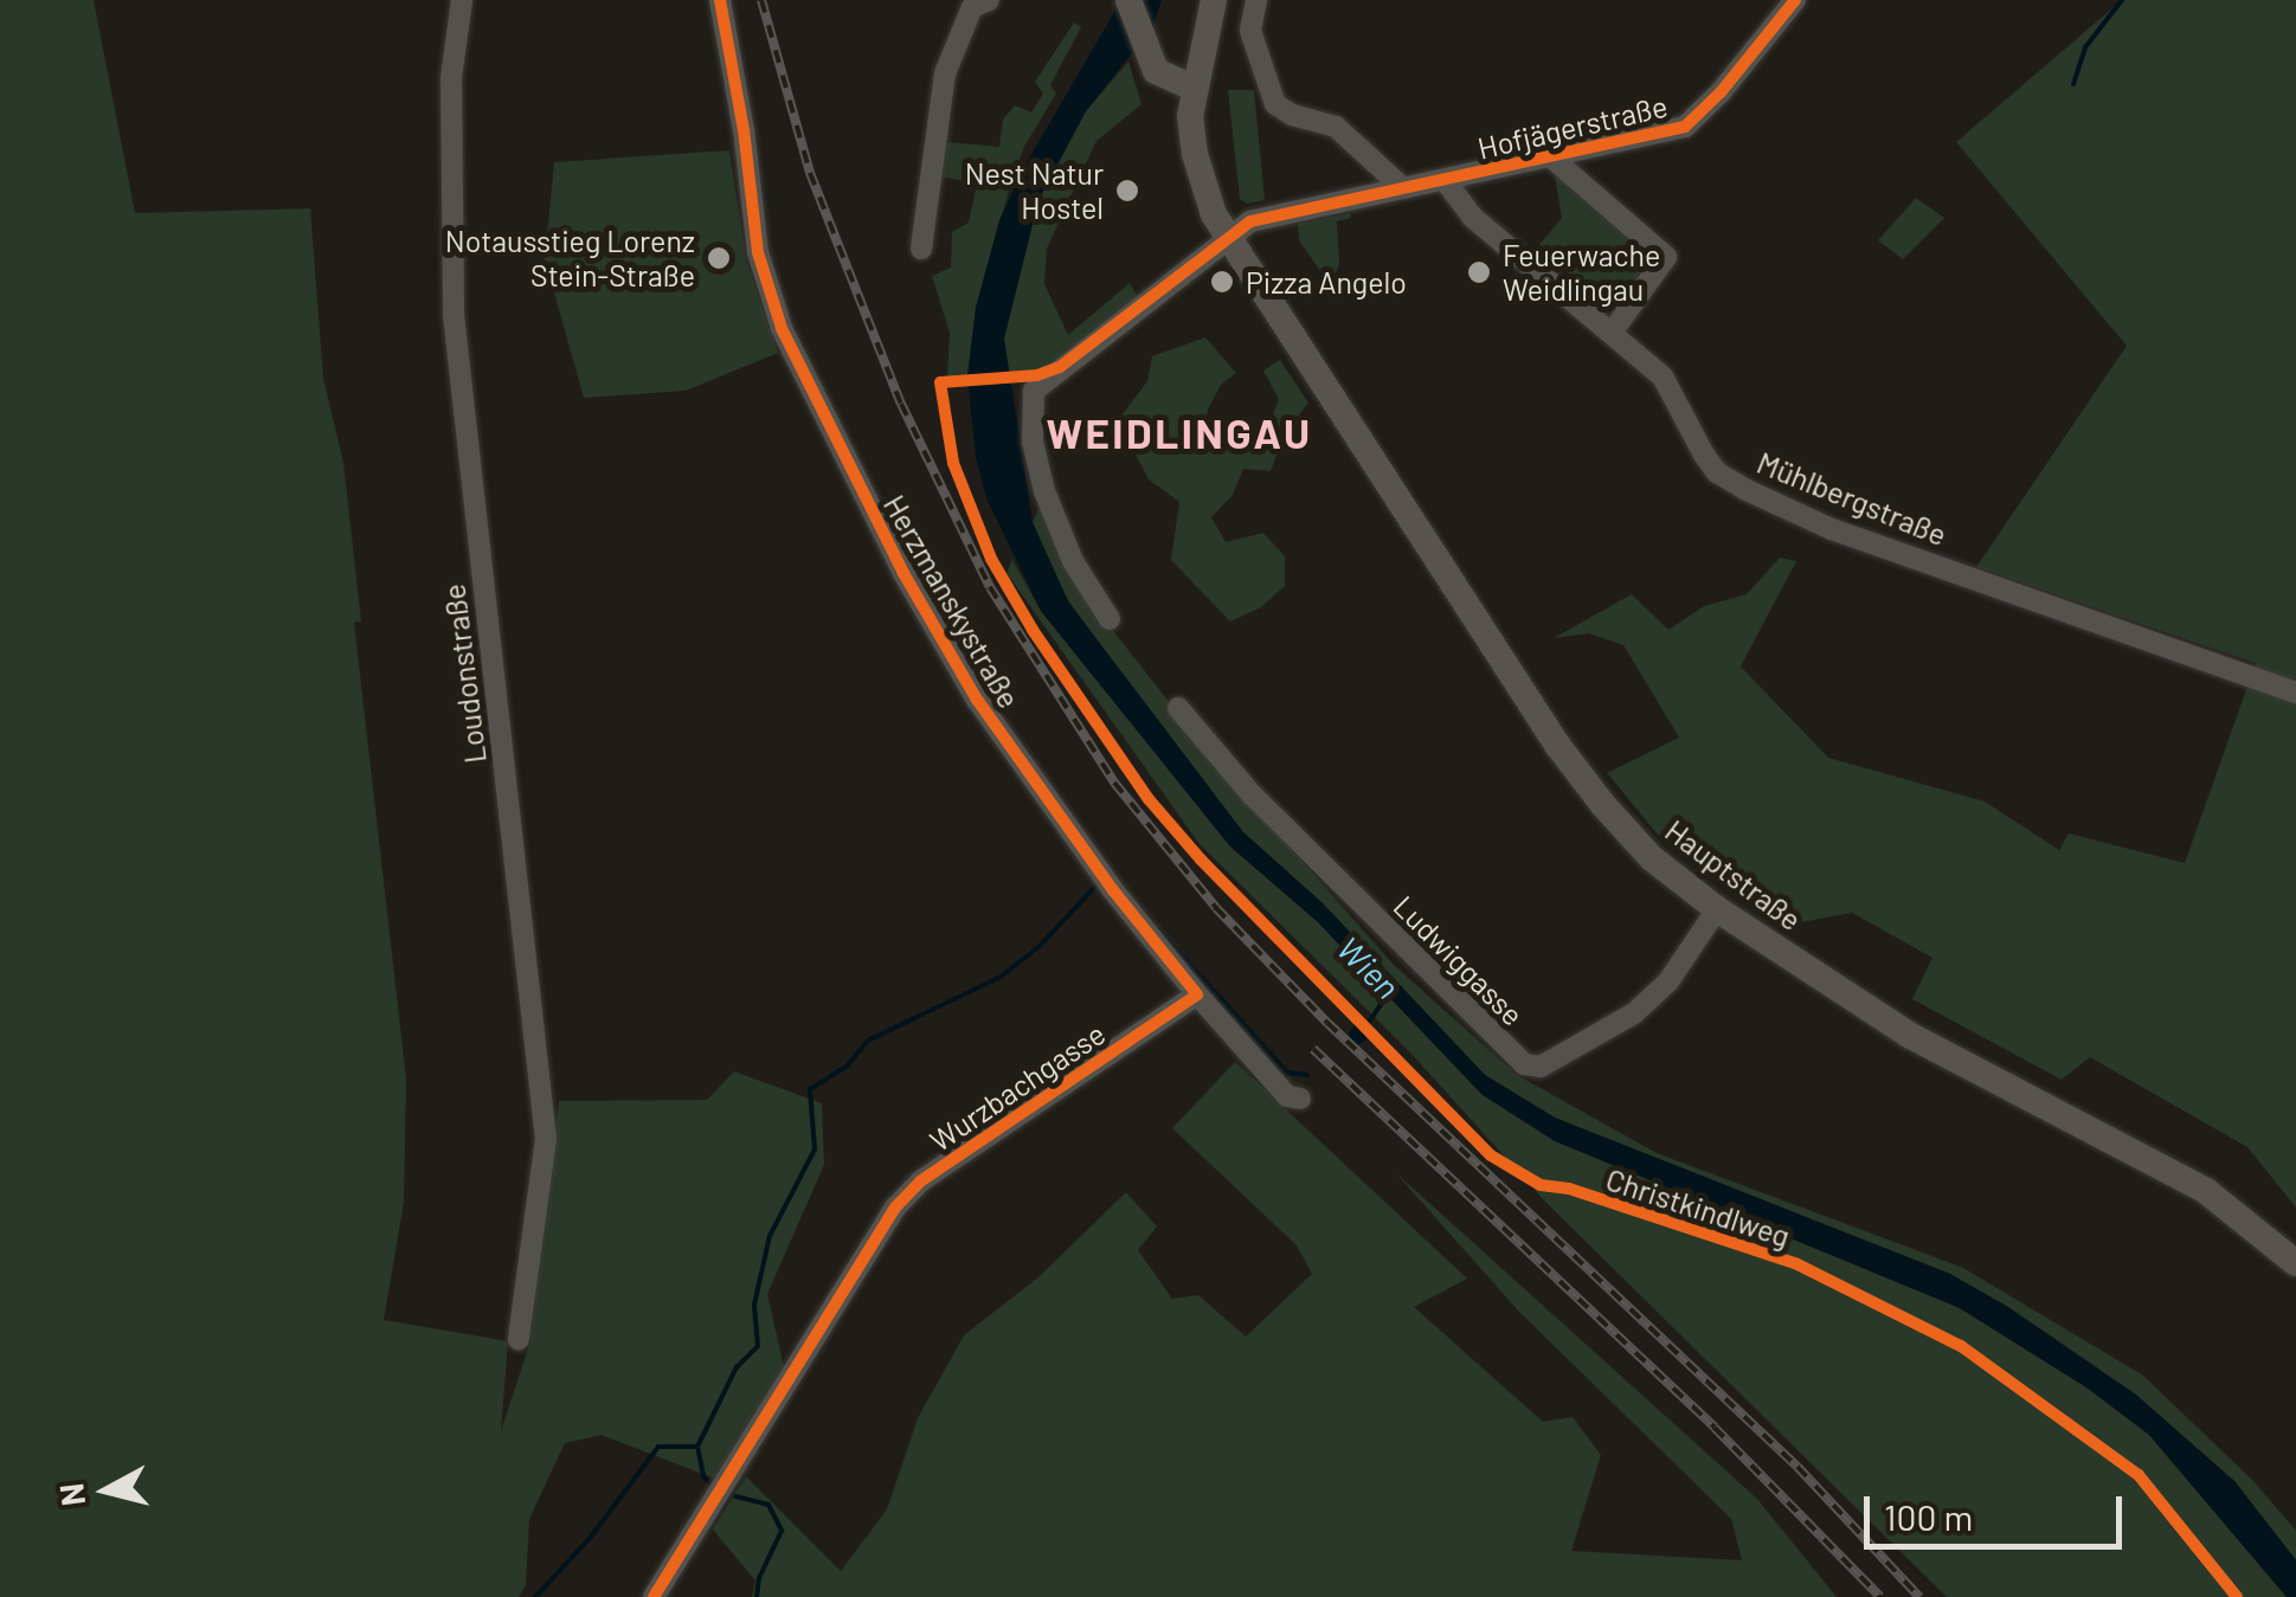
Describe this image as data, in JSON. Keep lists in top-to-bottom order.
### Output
{
  "streets": {
    "main road": ["Hauptstraße"],
    "street": [
      "Hofjägerstraße",
      "Mühlbergstraße",
      "Herzmanskystraße",
      "Loudonstraße",
      "Ludwiggasse",
      "Wurzbachgasse"
    ],
    "cycle path": ["Christkindlweg"]
  },
  "crossings": [
    ["Hofjägerstraße", "Mühlbergstraße"],
    ["Herzmanskystraße", "Wurzbachgasse"],
    ["Hauptstraße", "Ludwiggasse"]
  ],
  "districts": ["WEIDLINGAU"],
  "water": ["Wien"],
  "places": [
    "Nest Natur Hostel",
    "Notausstieg Lorenz Stein-Straße",
    "Feuerwache Weidlingau",
    "Pizza Angelo"
  ],
  "scale_bar": "100 m",
  "north": "left"
}
